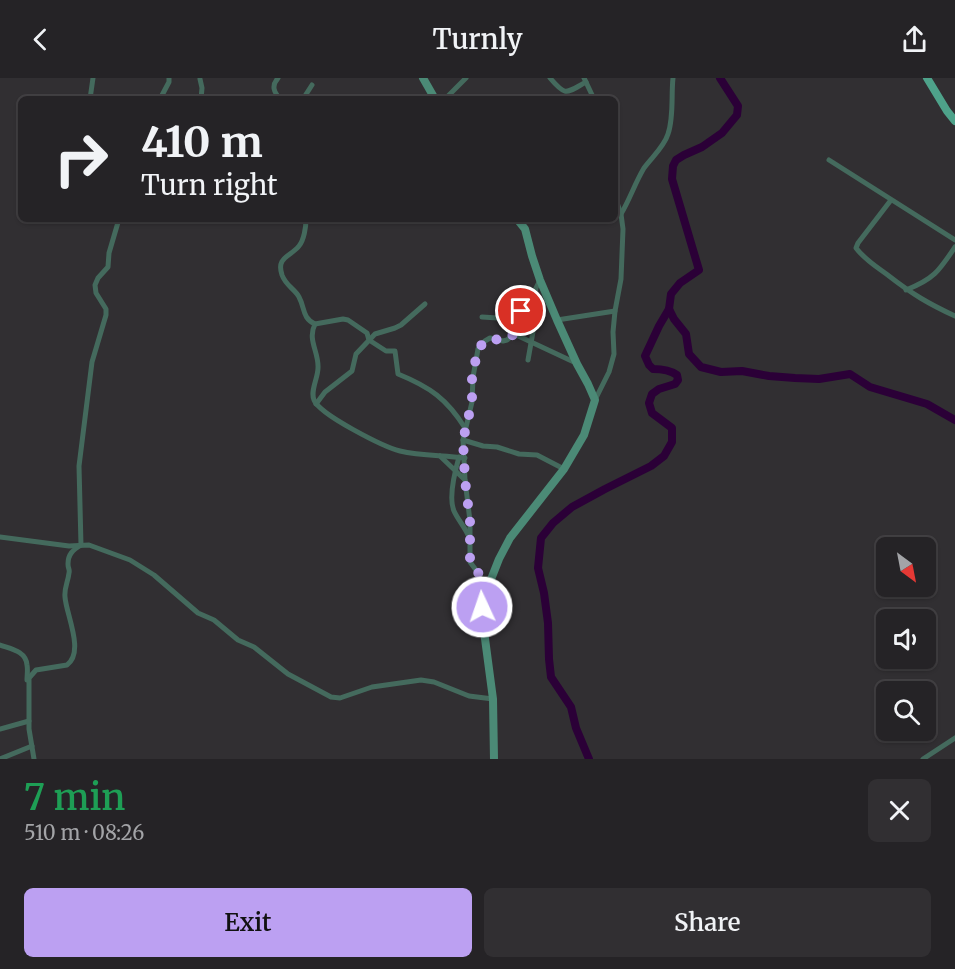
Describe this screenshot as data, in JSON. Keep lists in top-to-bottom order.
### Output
{
  "north": "bottom right",
  "page": {
    "header": "Turnly",
    "turn": ["410 m", "Turn right"],
    "heading": ["7 min", "510 m · 08:26"],
    "buttons": ["Exit", "Share"]
  }
}
